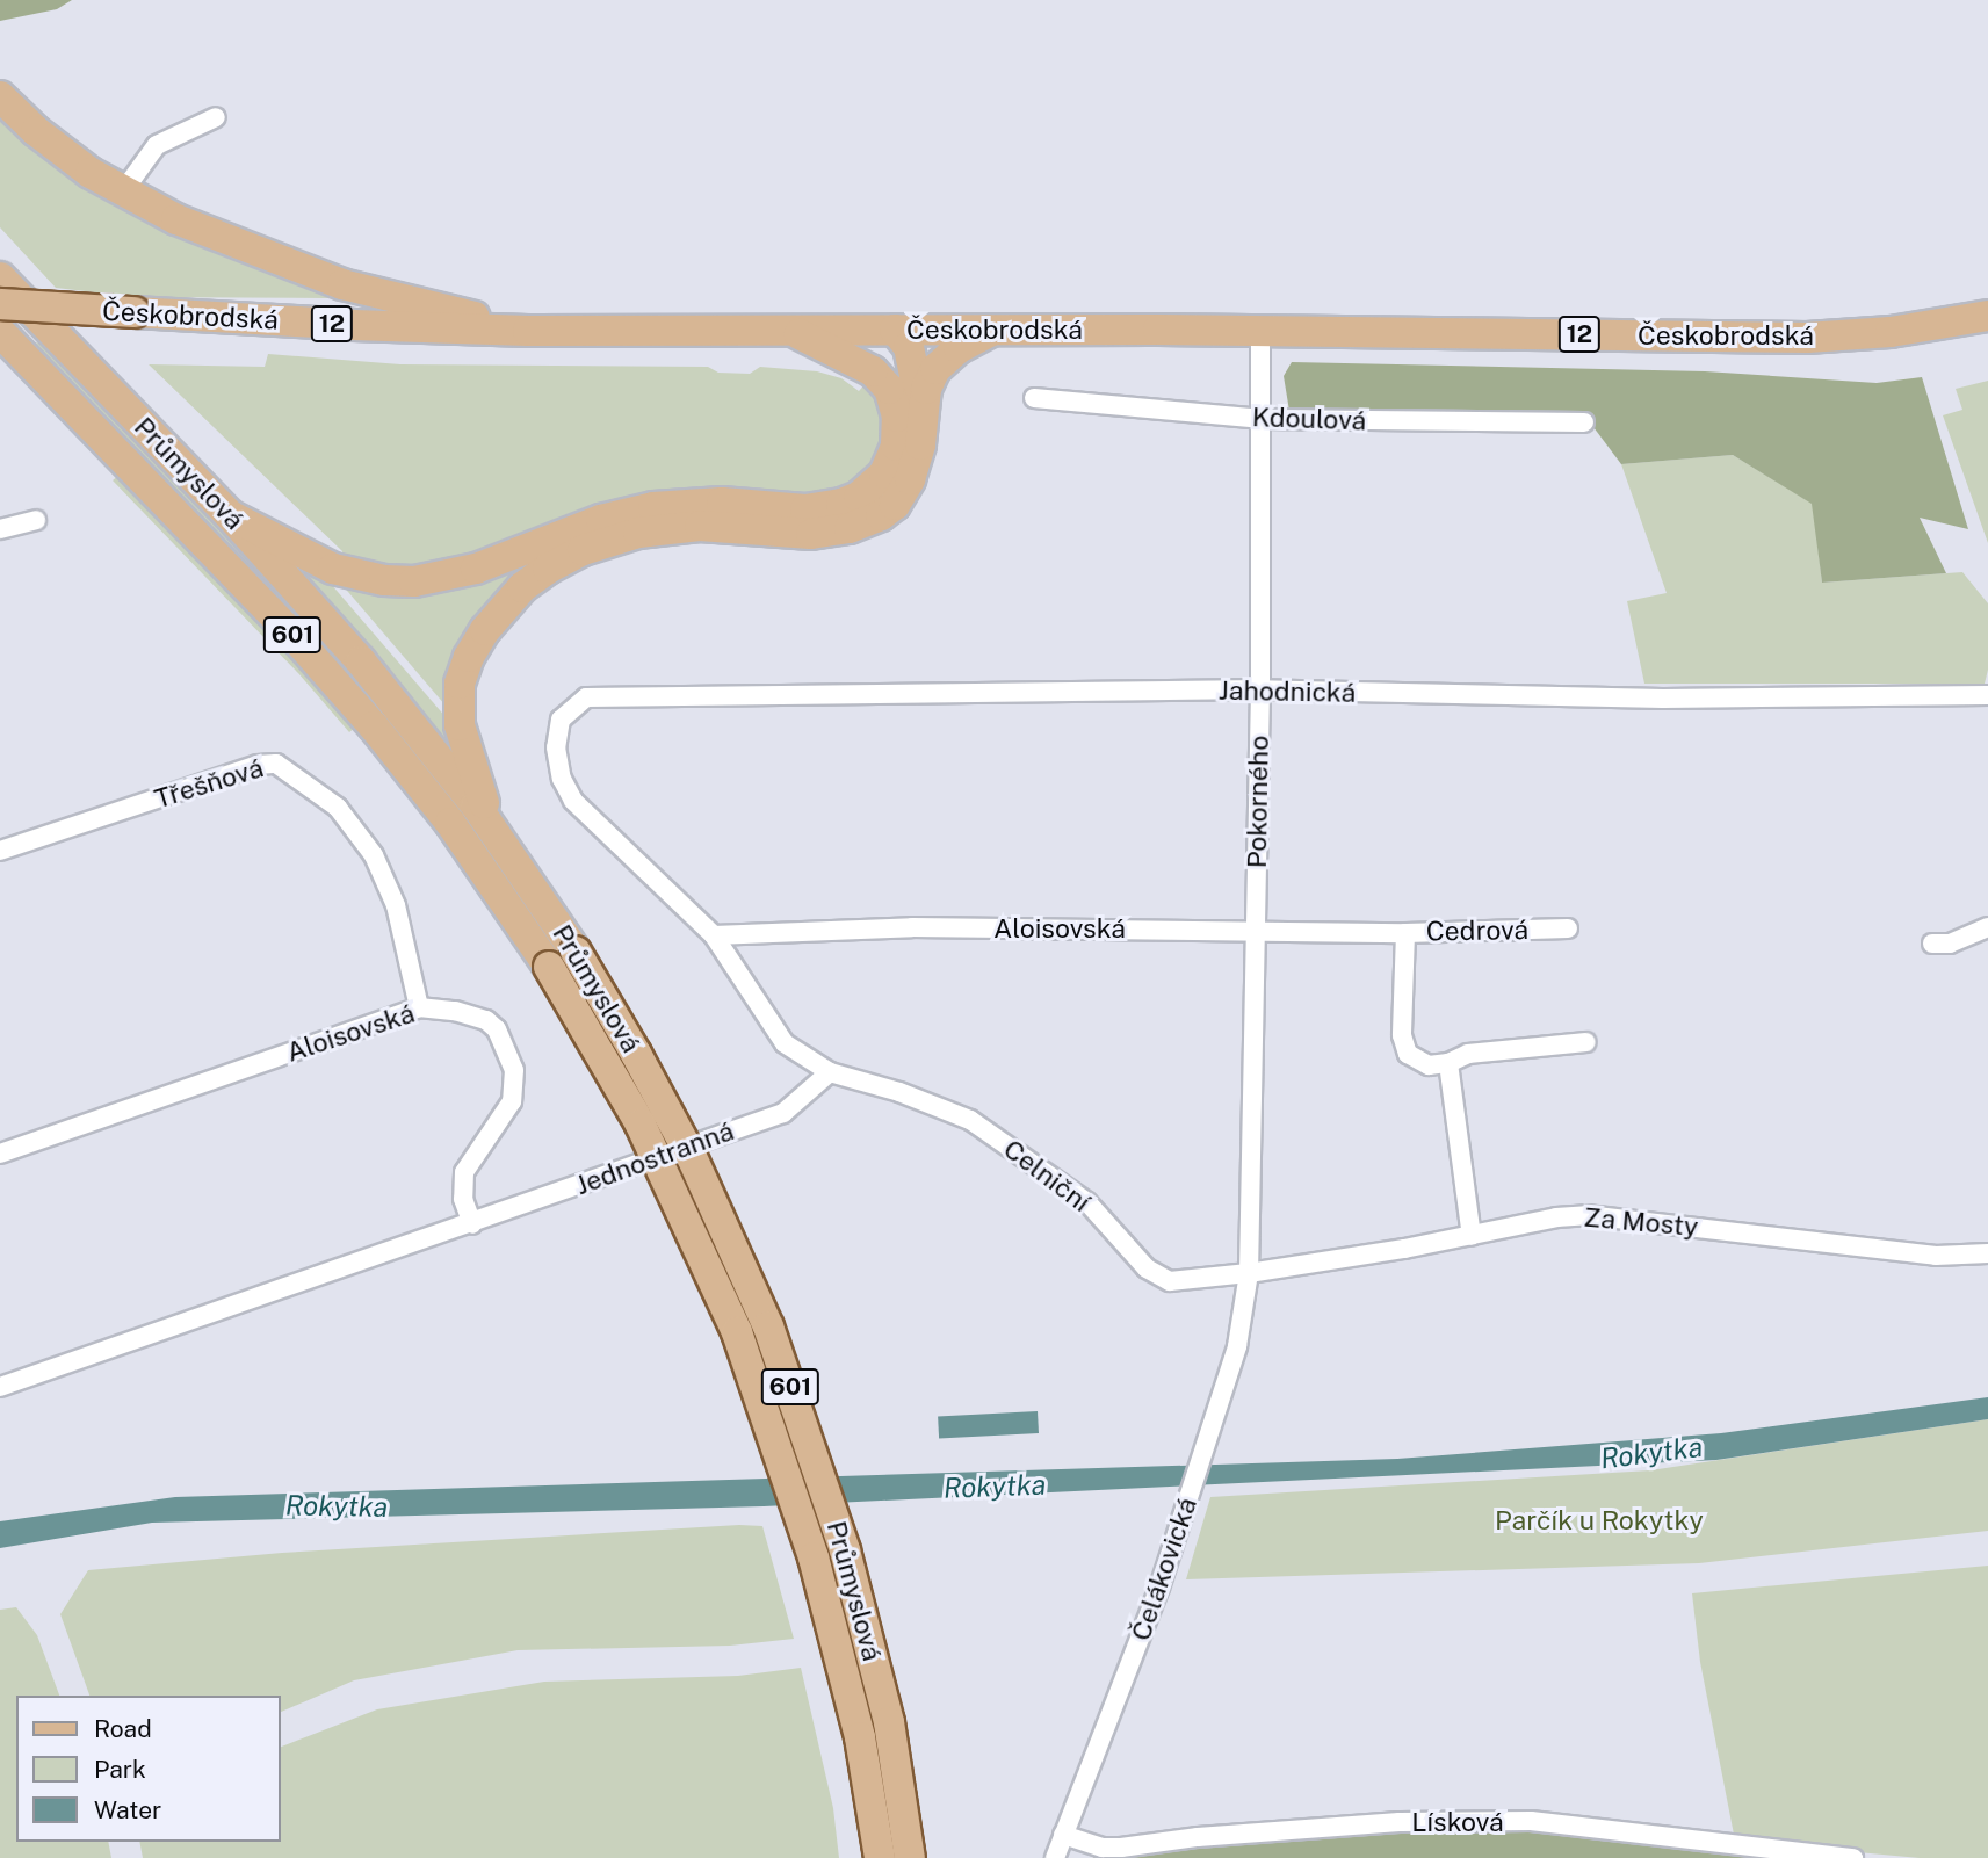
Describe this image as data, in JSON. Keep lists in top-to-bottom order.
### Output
{
  "streets": {
    "main road": [
      "Českobrodská",
      "12",
      "Průmyslová",
      "601"
    ],
    "street": [
      "Kdoulová",
      "Jahodnická",
      "Třešňová",
      "Pokorného",
      "Aloisovská",
      "Cedrová",
      "Jednostranná",
      "Celniční",
      "Za Mosty",
      "Čelákovická",
      "Lísková"
    ]
  },
  "crossings": [
    ["Českobrodská", "Pokorného"],
    ["Kdoulová", "Pokorného"],
    ["Jahodnická", "Pokorného"],
    ["Jahodnická", "Aloisovská"],
    ["Třešňová", "Aloisovská"],
    ["Pokorného", "Aloisovská"],
    ["Pokorného", "Celniční"],
    ["Pokorného", "Za Mosty"],
    ["Pokorného", "Čelákovická"],
    ["Aloisovská", "Cedrová"],
    ["Aloisovská", "Jednostranná"],
    ["Jednostranná", "Celniční"],
    ["Celniční", "Za Mosty"],
    ["Celniční", "Čelákovická"],
    ["Za Mosty", "Čelákovická"],
    ["Čelákovická", "Lísková"]
  ],
  "water": ["Rokytka"],
  "parks": ["Parčík u Rokytky"],
  "legend": ["Road", "Park", "Water"]
}
